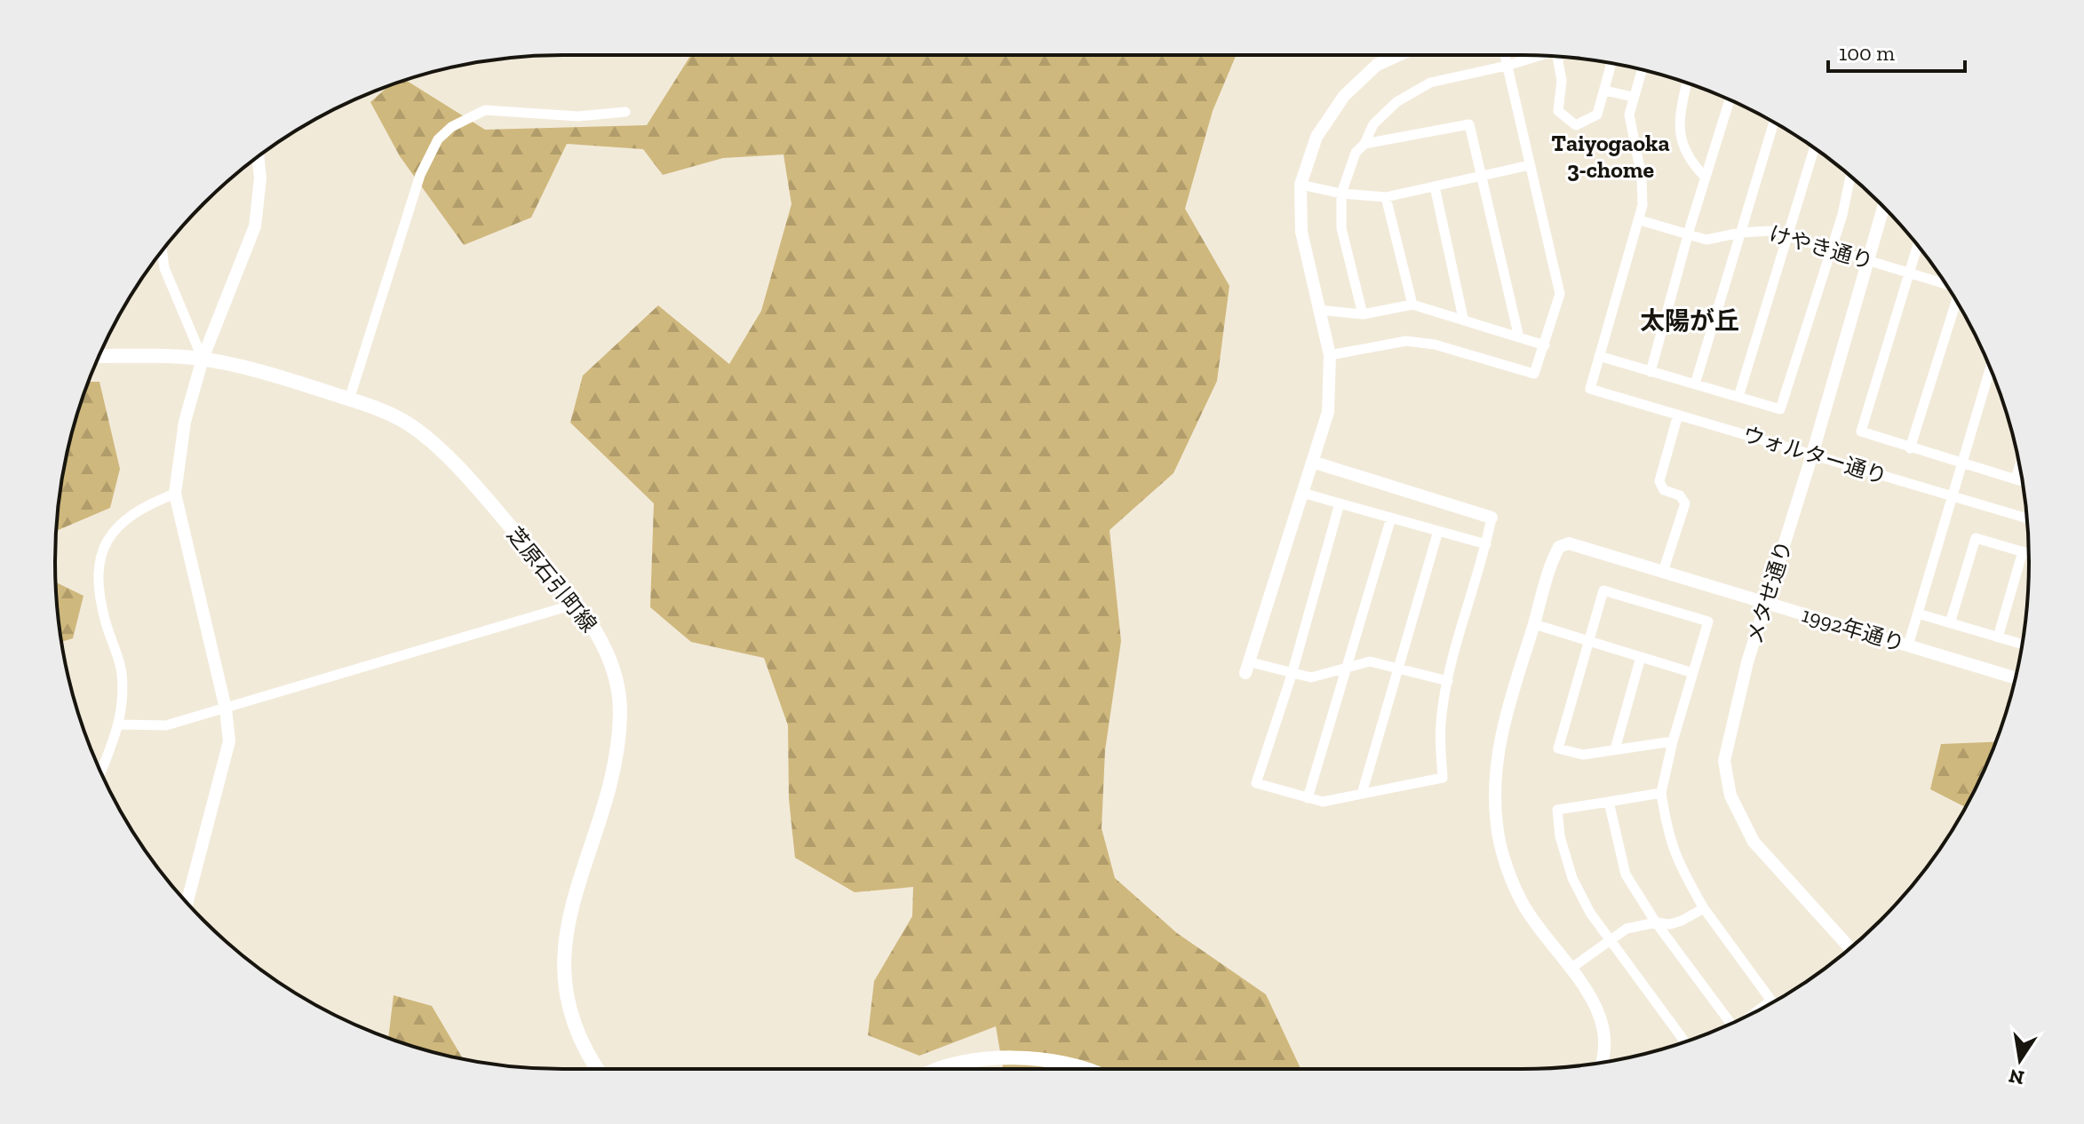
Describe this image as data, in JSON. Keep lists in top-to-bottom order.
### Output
{
  "streets": {
    "main road": ["芝原石引町線"],
    "street": [
      "けやき通り",
      "ウォルター通り",
      "メタせ通り",
      "1992年通り"
    ]
  },
  "crossings": [
    ["けやき通り", "メタせ通り"],
    ["ウォルター通り", "メタせ通り"],
    ["メタせ通り", "1992年通り"]
  ],
  "districts": ["Taiyogaoka 3-chome", "太陽が丘"],
  "scale_bar": "100 m",
  "north": "bottom"
}
